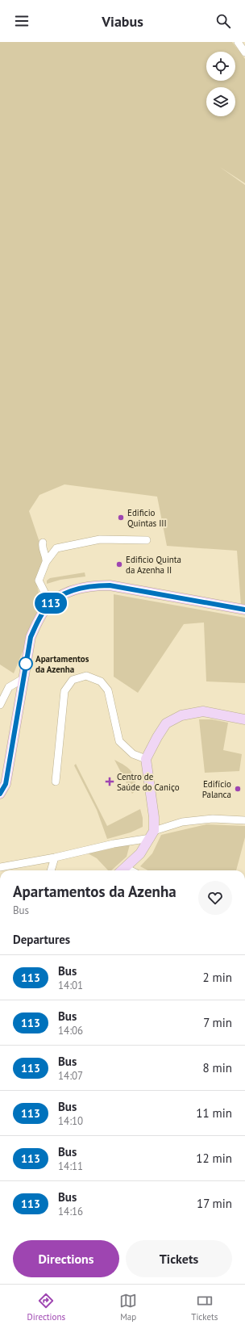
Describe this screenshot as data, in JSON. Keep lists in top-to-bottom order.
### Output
{
  "places": {
    "other": [
      "Edificio Quintas III",
      "Edificio Quinta da Azenha II",
      "Apartamentos da Azenha",
      "Edifício Palanca"
    ],
    "health": ["Centro de Saúde do Caniço"]
  },
  "lines": ["bus line 113"],
  "page": {
    "header": "Viabus",
    "on_map": "113",
    "heading": [
      ["Apartamentos da Azenha", "Bus"],
      "Departures"
    ],
    "list": [
      {
        "mark": "113",
        "name": "Bus",
        "note": "14:01",
        "value": "2 min"
      },
      {
        "mark": "113",
        "name": "Bus",
        "note": "14:06",
        "value": "7 min"
      },
      {
        "mark": "113",
        "name": "Bus",
        "note": "14:07",
        "value": "8 min"
      },
      {
        "mark": "113",
        "name": "Bus",
        "note": "14:10",
        "value": "11 min"
      },
      {
        "mark": "113",
        "name": "Bus",
        "note": "14:11",
        "value": "12 min"
      },
      {
        "mark": "113",
        "name": "Bus",
        "note": "14:16",
        "value": "17 min"
      }
    ],
    "buttons": ["Directions", "Tickets"],
    "tabs": ["Directions", "Map", "Tickets"]
  }
}
